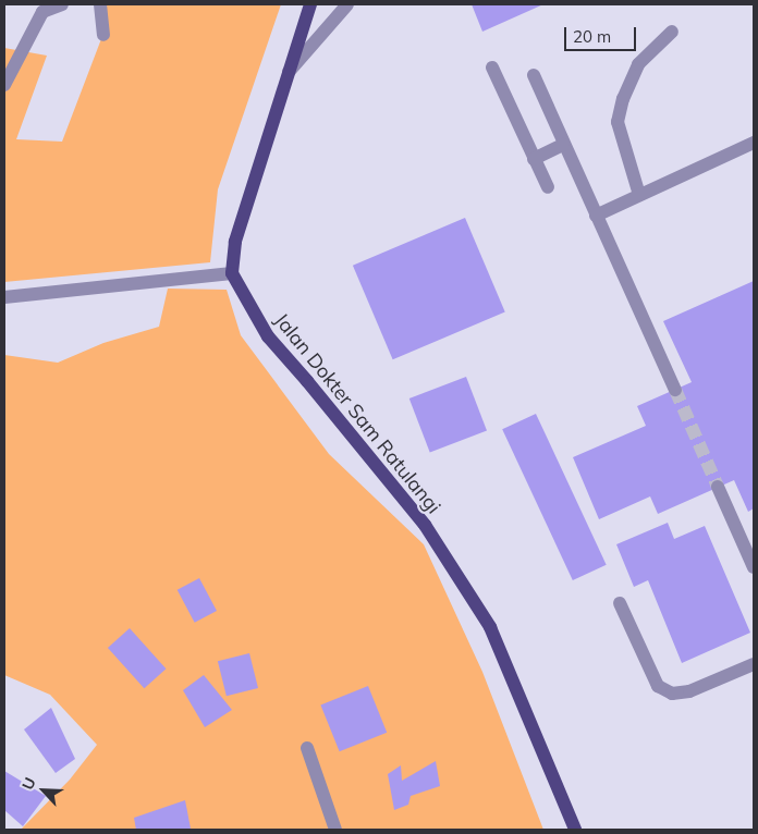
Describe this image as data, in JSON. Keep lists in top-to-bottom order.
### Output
{
  "streets": {
    "main road": ["Jalan Dokter Sam Ratulangi"]
  },
  "scale_bar": "20 m",
  "north": "top left"
}
